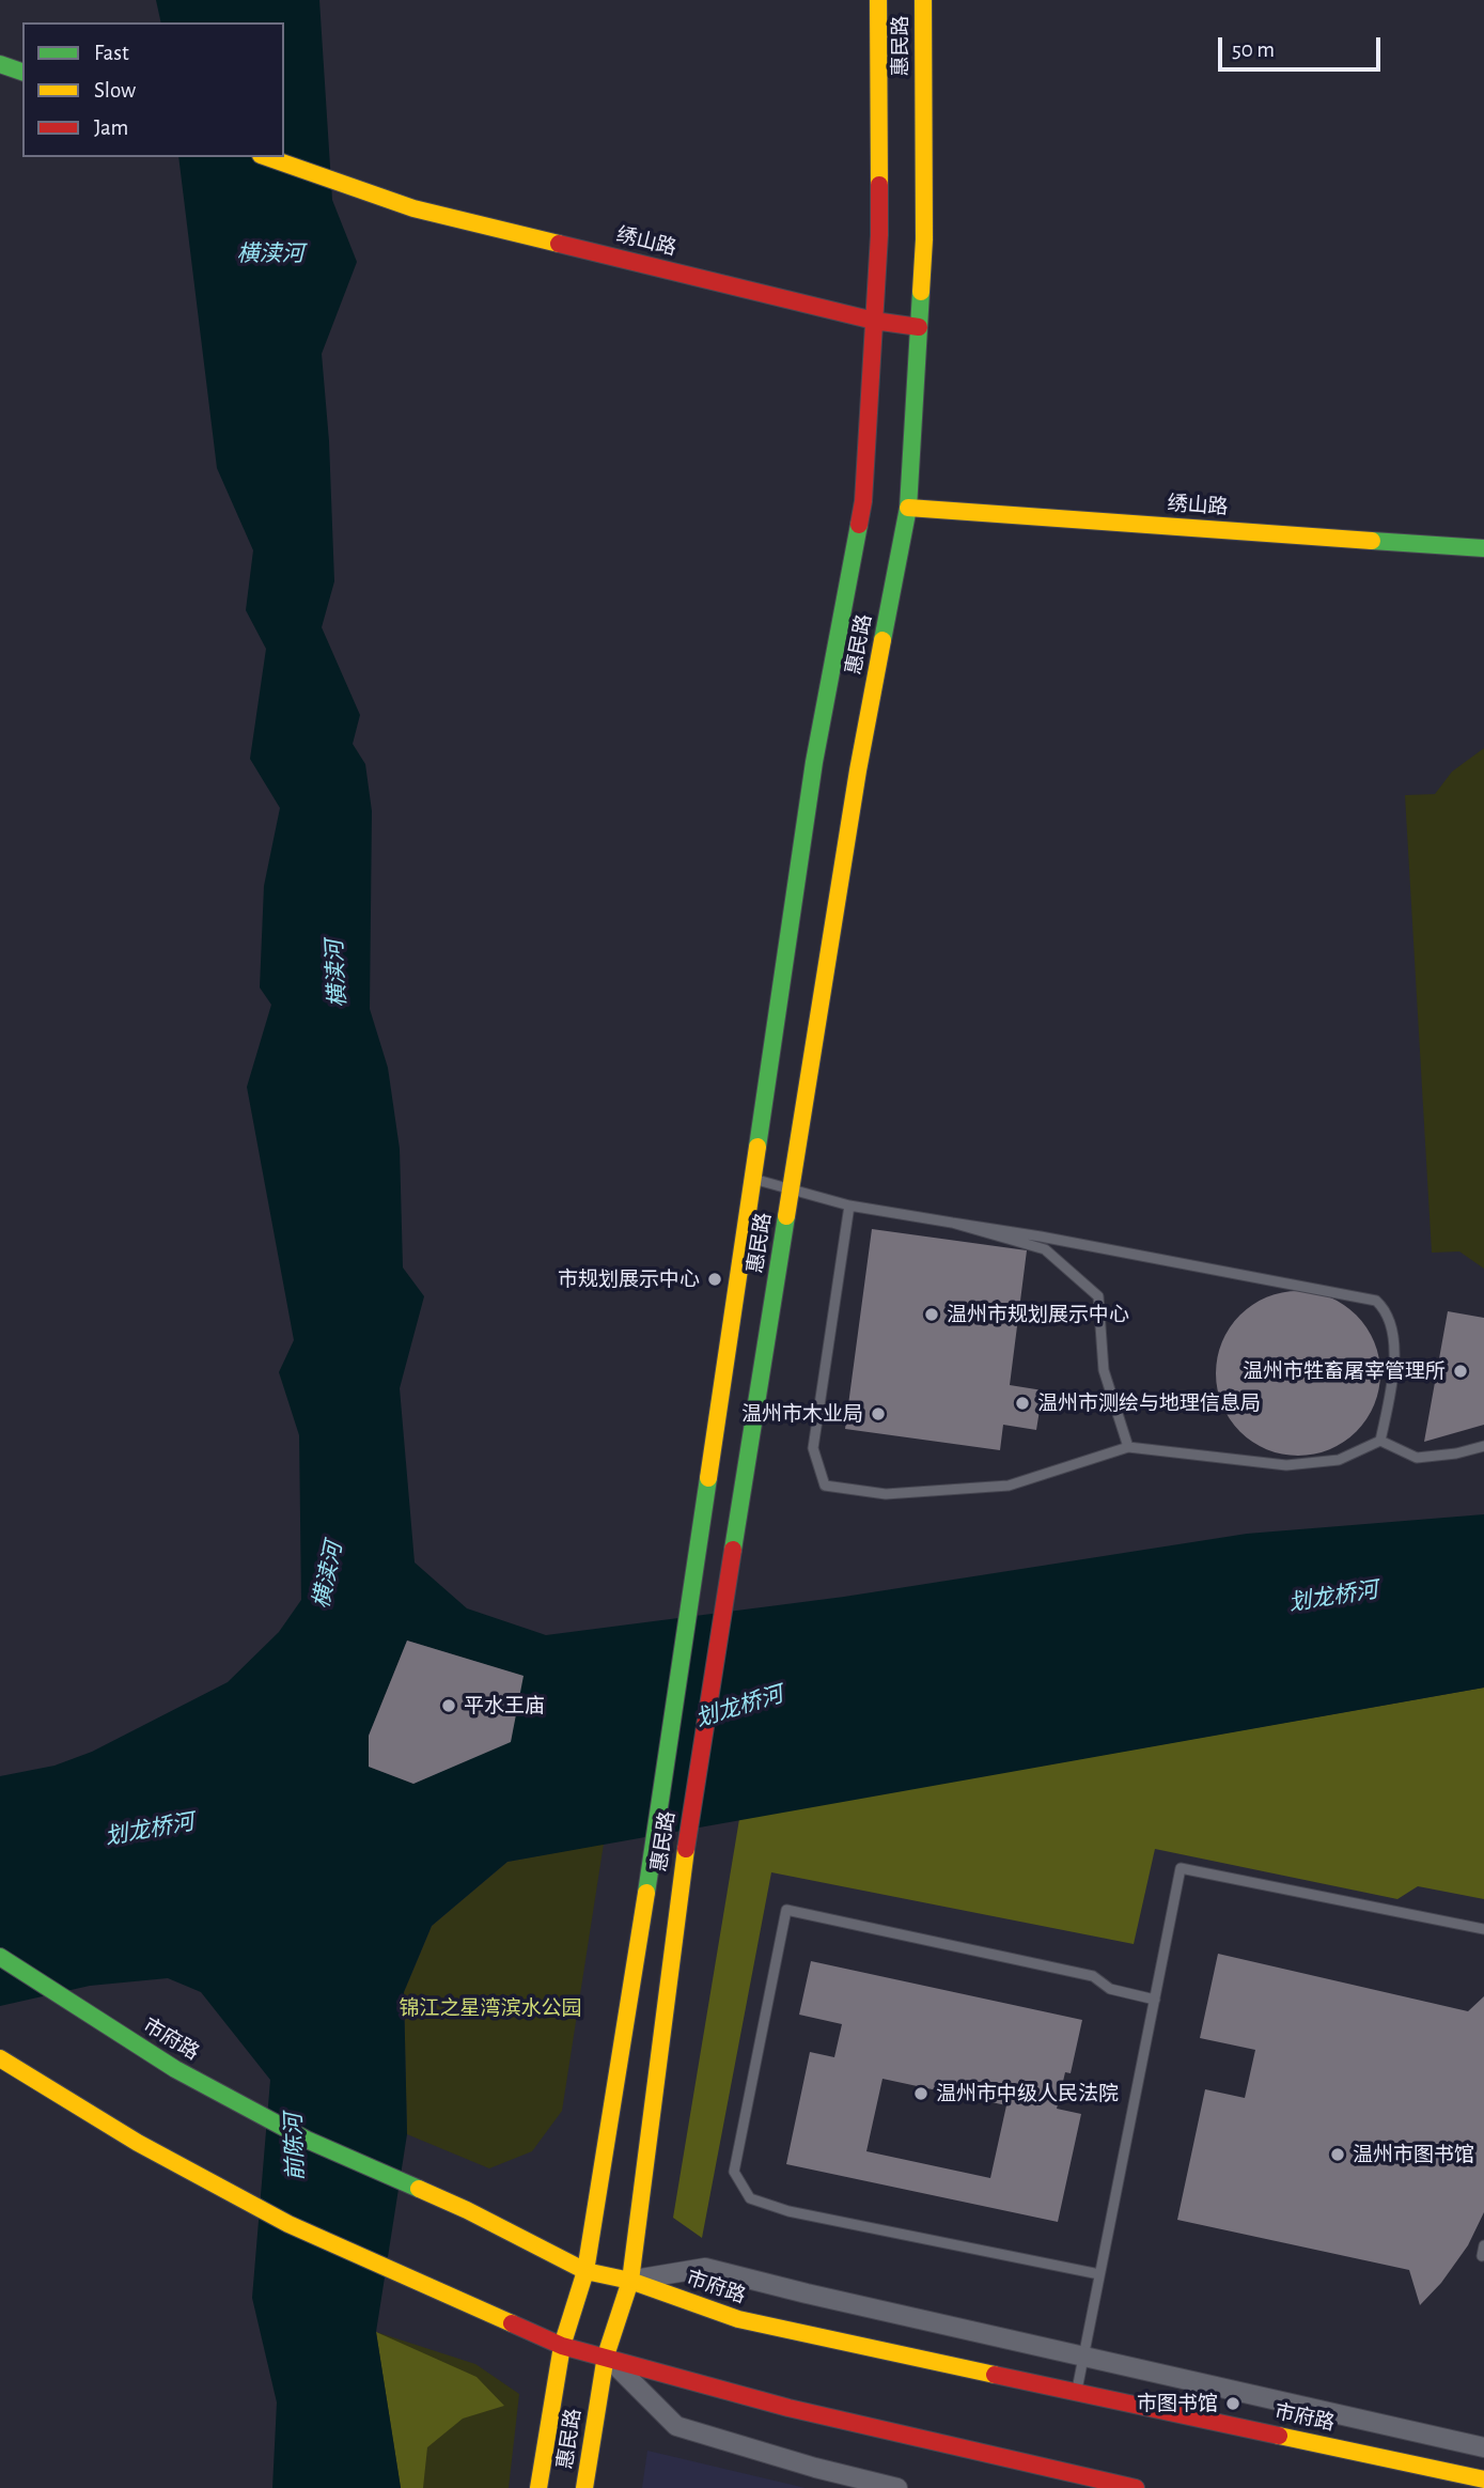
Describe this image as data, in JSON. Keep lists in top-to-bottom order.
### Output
{
  "streets": {
    "main road": ["惠民路", "绣山路", "市府路"]
  },
  "crossings": [
    ["惠民路", "绣山路"],
    ["惠民路", "市府路"]
  ],
  "water": ["横渎河", "划龙桥河", "前陈河"],
  "parks": ["锦江之星湾滨水公园"],
  "places": [
    "市规划展示中心",
    "温州市规划展示中心",
    "温州市牲畜屠宰管理所",
    "温州市测绘与地理信息局",
    "温州市木业局",
    "平水王庙",
    "温州市中级人民法院",
    "温州市图书馆",
    "市图书馆"
  ],
  "legend": ["Fast", "Slow", "Jam"],
  "scale_bar": "50 m"
}
